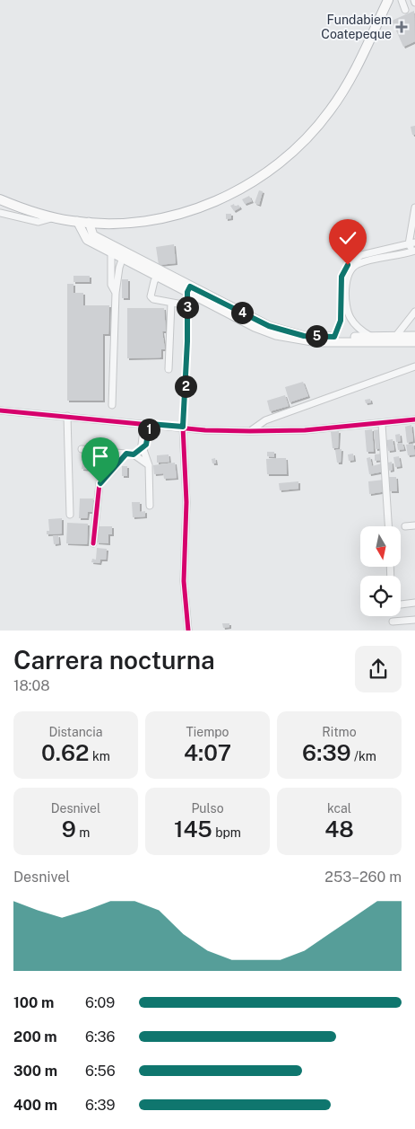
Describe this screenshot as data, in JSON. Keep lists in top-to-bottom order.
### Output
{
  "places": {
    "health": ["Fundabiem Coatepeque"]
  },
  "north": "bottom",
  "page": {
    "pins": [
      "3",
      "4",
      "5",
      "2",
      "1"
    ],
    "heading": ["Carrera nocturna", "18:08"],
    "stats": [
      ["Distancia", "0.62 km"],
      ["Tiempo", "4:07"],
      ["Ritmo", "6:39 /km"],
      ["Desnivel", "9 m"],
      ["Pulso", "145 bpm"],
      ["kcal", "48"]
    ],
    "chart": ["Desnivel", "253–260 m"],
    "list": [
      {
        "name": "100 m",
        "note": "6:09"
      },
      {
        "name": "200 m",
        "note": "6:36"
      },
      {
        "name": "300 m",
        "note": "6:56"
      },
      {
        "name": "400 m",
        "note": "6:39"
      }
    ]
  }
}
